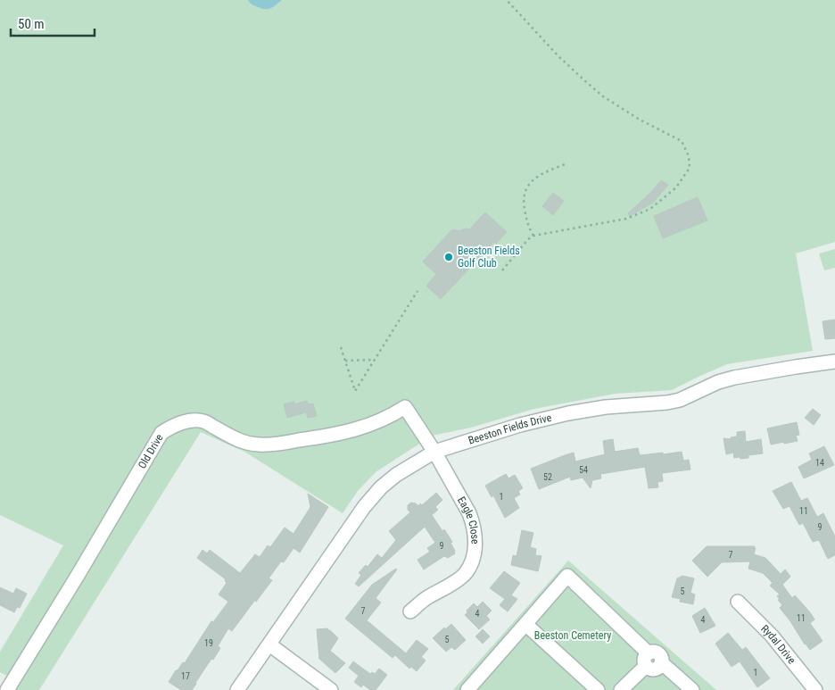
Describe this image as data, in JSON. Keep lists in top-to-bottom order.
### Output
{
  "streets": {
    "street": [
      "Beeston Fields Drive",
      "Old Drive",
      "Eagle Close",
      "Rydal Drive"
    ]
  },
  "crossings": [
    ["Beeston Fields Drive", "Eagle Close"],
    ["Old Drive", "Eagle Close"]
  ],
  "parks": ["Beeston Cemetery"],
  "places": ["Beeston Fields Golf Club"],
  "house_numbers": [
    "14",
    "54",
    "52",
    "1",
    "11",
    "9",
    "9",
    "7",
    "5",
    "7",
    "4",
    "11",
    "4",
    "5",
    "19",
    "1",
    "17"
  ],
  "scale_bar": "50 m"
}
